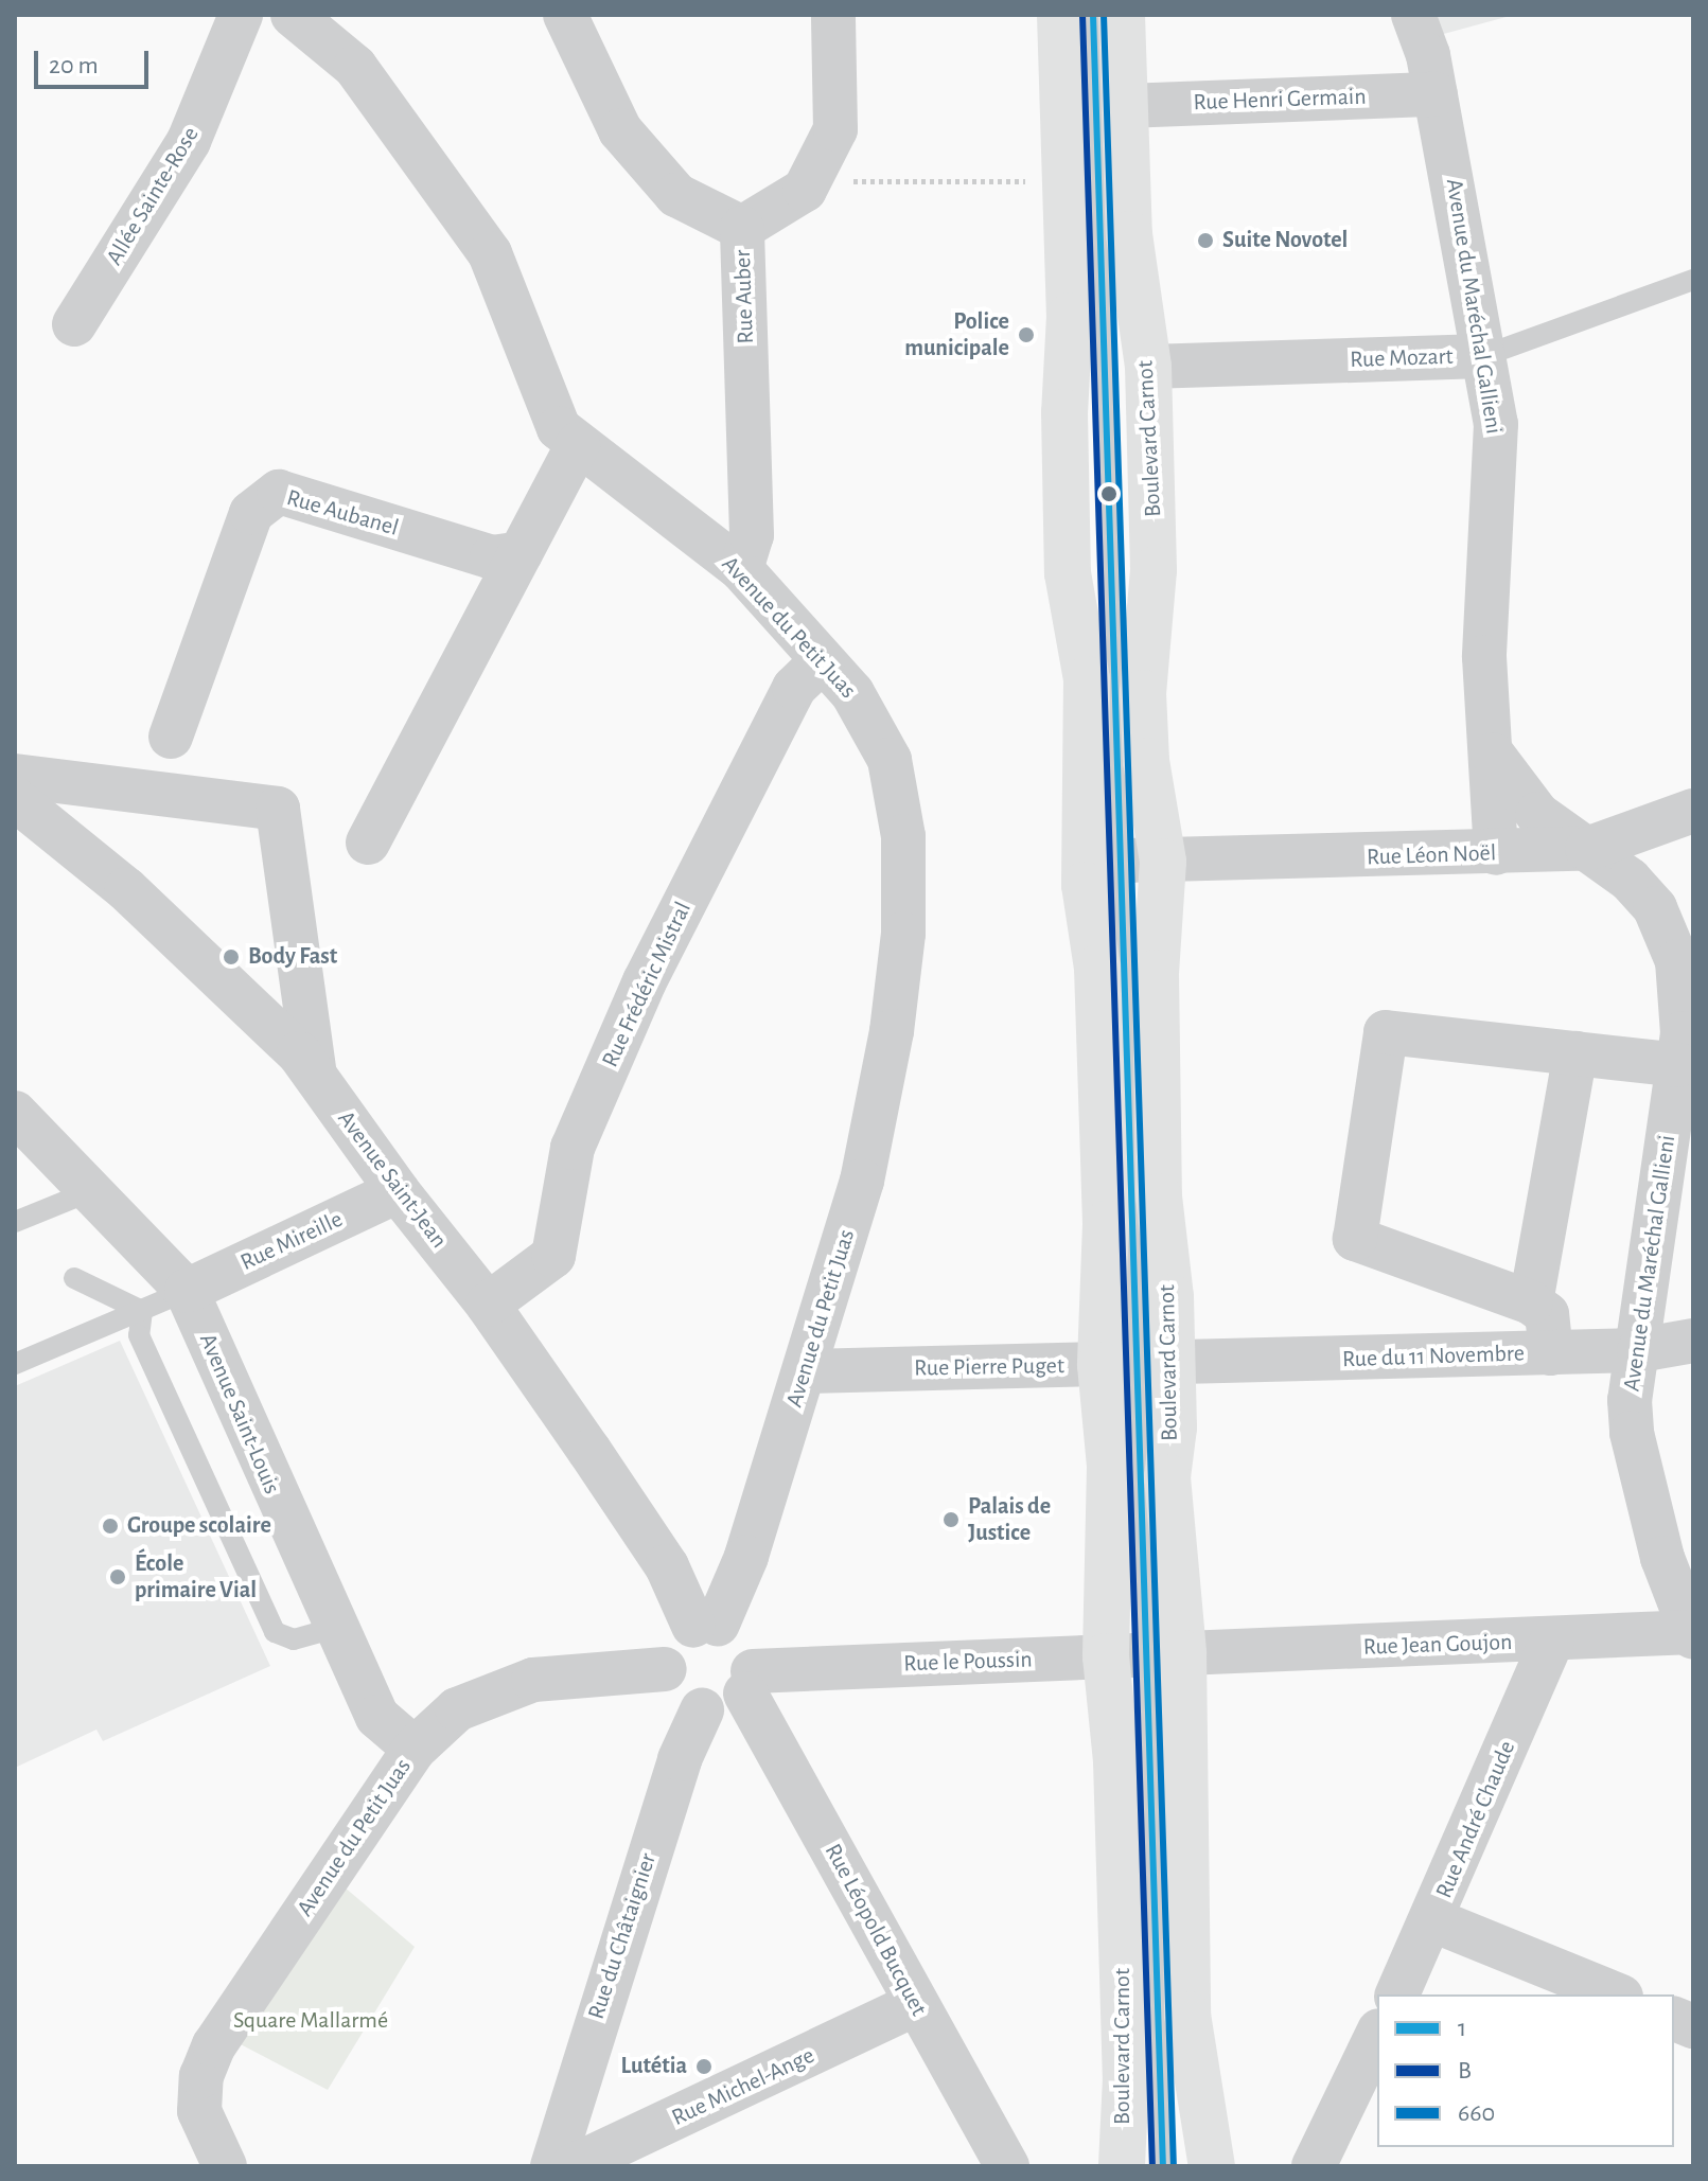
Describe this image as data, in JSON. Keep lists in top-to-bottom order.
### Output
{
  "streets": {
    "main road": ["Boulevard Carnot"],
    "street": [
      "Rue Henri Germain",
      "Allée Sainte-Rose",
      "Rue Auber",
      "Avenue du Maréchal Gallieni",
      "Rue Mozart",
      "Rue Aubanel",
      "Avenue du Petit Juas",
      "Rue Léon Noël",
      "Rue Frédéric Mistral",
      "Avenue Saint-Jean",
      "Rue Mireille",
      "Rue du 11 Novembre",
      "Rue Pierre Puget",
      "Avenue Saint-Louis",
      "Rue Jean Goujon",
      "Rue le Poussin",
      "Rue André Chaude",
      "Rue Léopold Bucquet",
      "Rue du Châtaignier",
      "Rue Michel-Ange"
    ]
  },
  "crossings": [
    ["Rue Henri Germain", "Avenue du Maréchal Gallieni"],
    ["Rue Henri Germain", "Boulevard Carnot"],
    ["Rue Auber", "Avenue du Petit Juas"],
    ["Avenue du Maréchal Gallieni", "Rue Mozart"],
    ["Avenue du Maréchal Gallieni", "Rue Léon Noël"],
    ["Avenue du Maréchal Gallieni", "Rue du 11 Novembre"],
    ["Avenue du Maréchal Gallieni", "Rue Jean Goujon"],
    ["Rue Mozart", "Boulevard Carnot"],
    ["Boulevard Carnot", "Rue Léon Noël"],
    ["Boulevard Carnot", "Rue du 11 Novembre"],
    ["Boulevard Carnot", "Rue Pierre Puget"],
    ["Boulevard Carnot", "Rue Jean Goujon"],
    ["Boulevard Carnot", "Rue le Poussin"],
    ["Avenue du Petit Juas", "Rue Frédéric Mistral"],
    ["Avenue du Petit Juas", "Avenue Saint-Jean"],
    ["Avenue du Petit Juas", "Rue Pierre Puget"],
    ["Avenue du Petit Juas", "Avenue Saint-Louis"],
    ["Avenue du Petit Juas", "Rue le Poussin"],
    ["Avenue du Petit Juas", "Rue Léopold Bucquet"],
    ["Avenue du Petit Juas", "Rue du Châtaignier"],
    ["Rue Frédéric Mistral", "Avenue Saint-Jean"],
    ["Avenue Saint-Jean", "Rue Mireille"],
    ["Avenue Saint-Jean", "Rue le Poussin"],
    ["Avenue Saint-Jean", "Rue Léopold Bucquet"],
    ["Avenue Saint-Jean", "Rue du Châtaignier"],
    ["Rue Mireille", "Avenue Saint-Louis"],
    ["Rue du 11 Novembre", "Rue Pierre Puget"],
    ["Rue Jean Goujon", "Rue le Poussin"],
    ["Rue Jean Goujon", "Rue André Chaude"],
    ["Rue le Poussin", "Rue Léopold Bucquet"],
    ["Rue le Poussin", "Rue du Châtaignier"],
    ["Rue Léopold Bucquet", "Rue du Châtaignier"],
    ["Rue Léopold Bucquet", "Rue Michel-Ange"]
  ],
  "parks": ["Square Mallarmé"],
  "places": [
    "Suite Novotel",
    "Police municipale",
    "Body Fast",
    "Palais de Justice",
    "Groupe scolaire",
    "École primaire Vial",
    "Lutétia"
  ],
  "lines": ["transit line 1", "transit line B", "transit line 660"],
  "legend": ["1", "B", "660"],
  "scale_bar": "20 m"
}
